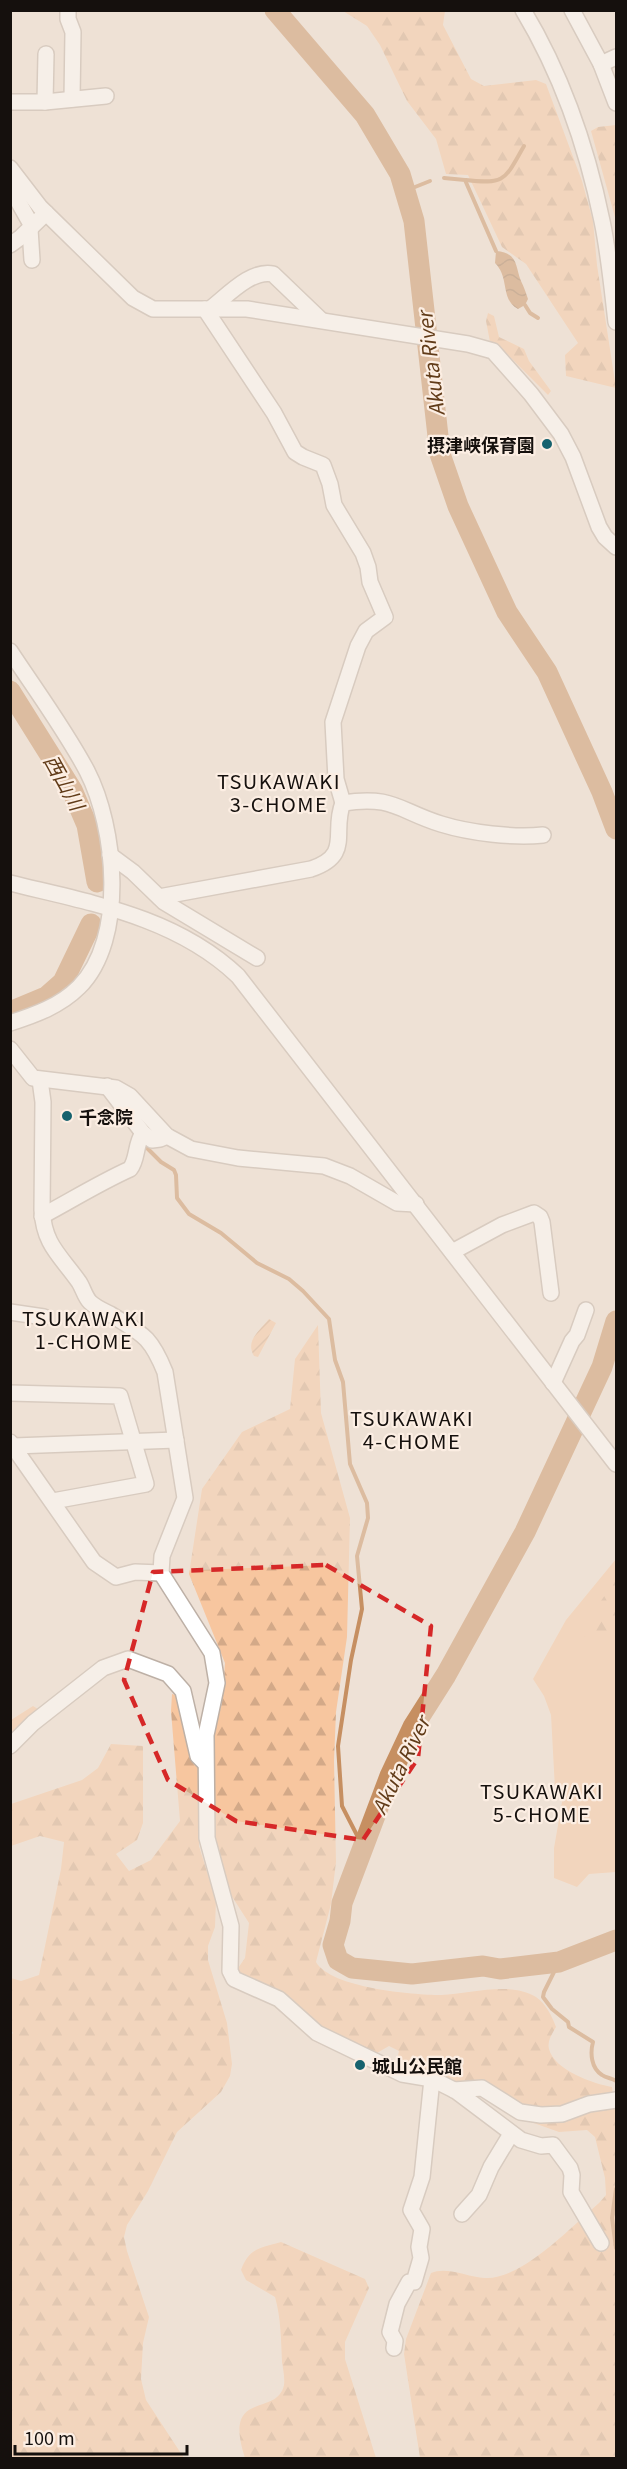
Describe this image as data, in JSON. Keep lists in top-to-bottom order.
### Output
{
  "districts": [
    "TSUKAWAKI 3-CHOME",
    "TSUKAWAKI 1-CHOME",
    "TSUKAWAKI 4-CHOME",
    "TSUKAWAKI 5-CHOME"
  ],
  "water": ["Akuta River", "西山川"],
  "places": ["摂津峡保育園", "千念院", "城山公民館"],
  "scale_bar": "100 m"
}
